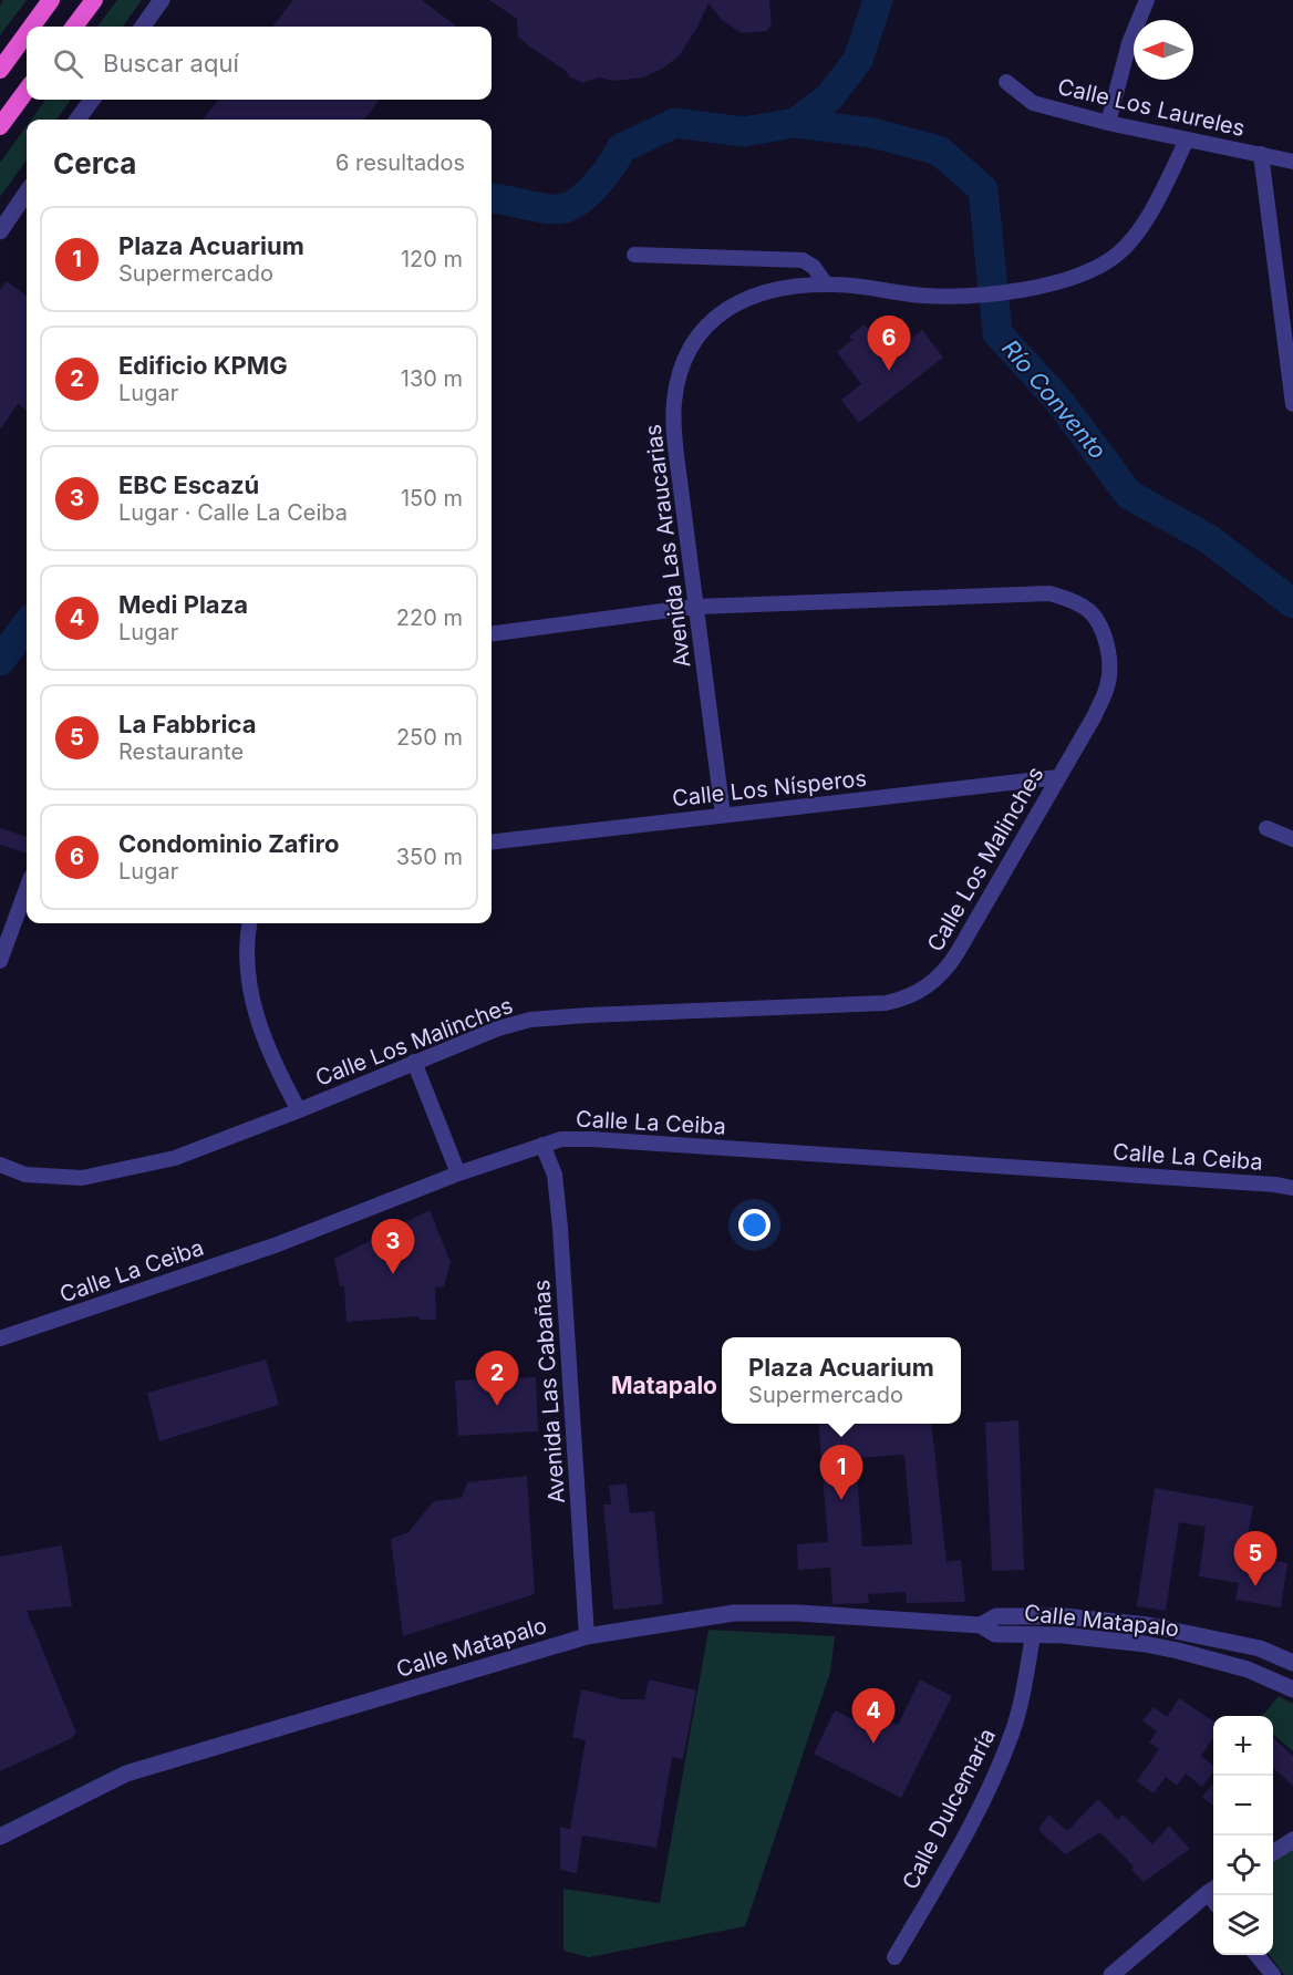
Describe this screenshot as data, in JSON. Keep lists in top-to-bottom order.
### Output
{
  "streets": {
    "street": [
      "Calle Los Laureles",
      "Avenida Las Araucarias",
      "Calle Los Nísperos",
      "Calle Los Malinches",
      "Calle La Ceiba",
      "Avenida Las Cabañas",
      "Calle Matapalo",
      "Calle Dulcemaría"
    ]
  },
  "crossings": [
    ["Calle Los Laureles", "Avenida Las Araucarias"],
    ["Avenida Las Araucarias", "Calle Los Nísperos"],
    ["Avenida Las Araucarias", "Calle Los Malinches"],
    ["Calle Los Nísperos", "Calle Los Malinches"],
    ["Calle La Ceiba", "Avenida Las Cabañas"],
    ["Avenida Las Cabañas", "Calle Matapalo"],
    ["Calle Matapalo", "Calle Dulcemaría"]
  ],
  "districts": ["Matapalo"],
  "water": ["Río Convento"],
  "north": "left",
  "page": {
    "search": "Buscar aquí",
    "heading": ["Cerca", "6 resultados"],
    "list": [
      {
        "mark": "1",
        "name": "Plaza Acuarium",
        "note": "Supermercado",
        "value": "120 m"
      },
      {
        "mark": "2",
        "name": "Edificio KPMG",
        "note": "Lugar",
        "value": "130 m"
      },
      {
        "mark": "3",
        "name": "EBC Escazú",
        "note": "Lugar · Calle La Ceiba",
        "value": "150 m"
      },
      {
        "mark": "4",
        "name": "Medi Plaza",
        "note": "Lugar",
        "value": "220 m"
      },
      {
        "mark": "5",
        "name": "La Fabbrica",
        "note": "Restaurante",
        "value": "250 m"
      },
      {
        "mark": "6",
        "name": "Condominio Zafiro",
        "note": "Lugar",
        "value": "350 m"
      }
    ],
    "pins": [
      "6",
      "3",
      "2",
      "1",
      "5",
      "4"
    ],
    "popup": ["Plaza Acuarium", "Supermercado"],
    "map_buttons": ["+", "−"]
  }
}
